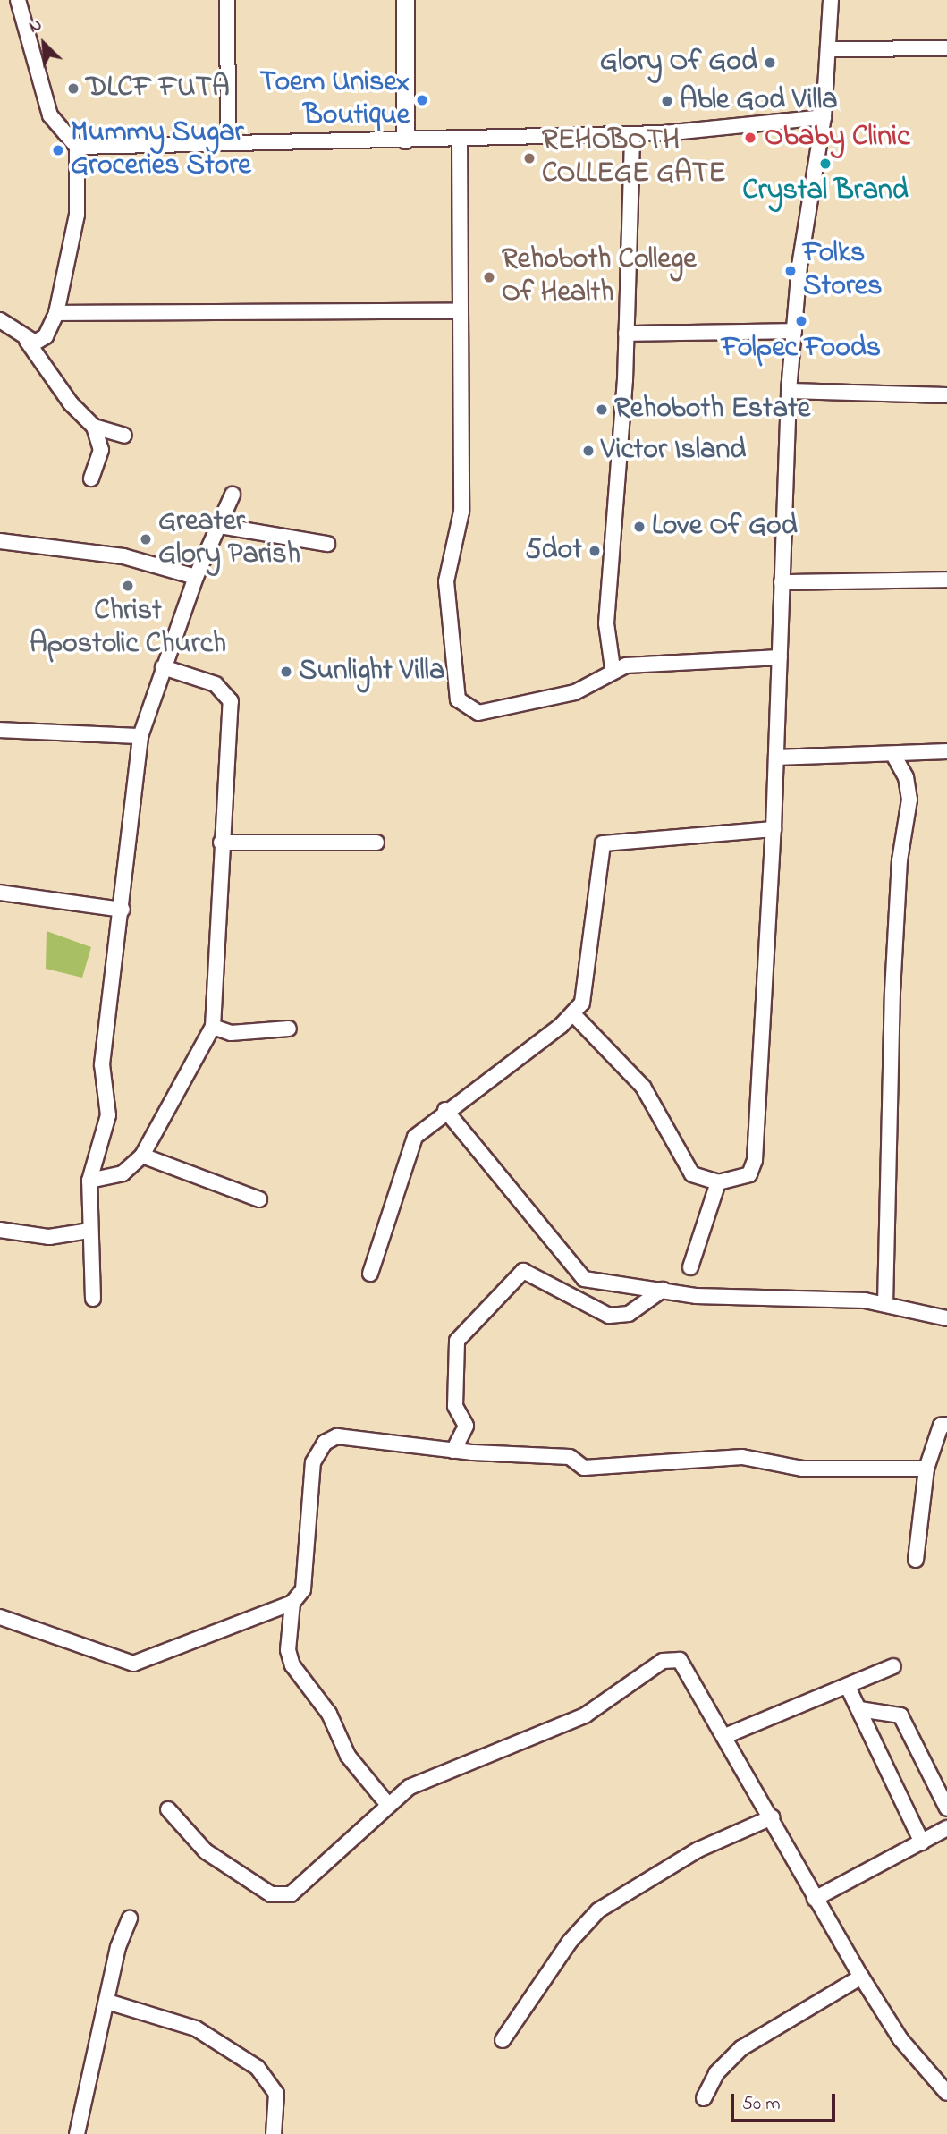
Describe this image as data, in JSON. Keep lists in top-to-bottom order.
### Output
{
  "places": [
    "Glory Of God",
    "DLCF FUTA",
    "Toem Unisex Boutique",
    "Able God Villa",
    "Obaby Clinic",
    "Mummy Sugar Groceries Store",
    "REHOBOTH COLLEGE GATE",
    "Crystal Brand",
    "Folks Stores",
    "Rehoboth College Of Health",
    "Folpec Foods",
    "Rehoboth Estate",
    "Victor Island",
    "Love Of God",
    "Greater Glory Parish",
    "5dot",
    "Christ Apostolic Church",
    "Sunlight Villa"
  ],
  "scale_bar": "50 m",
  "north": "top left"
}
